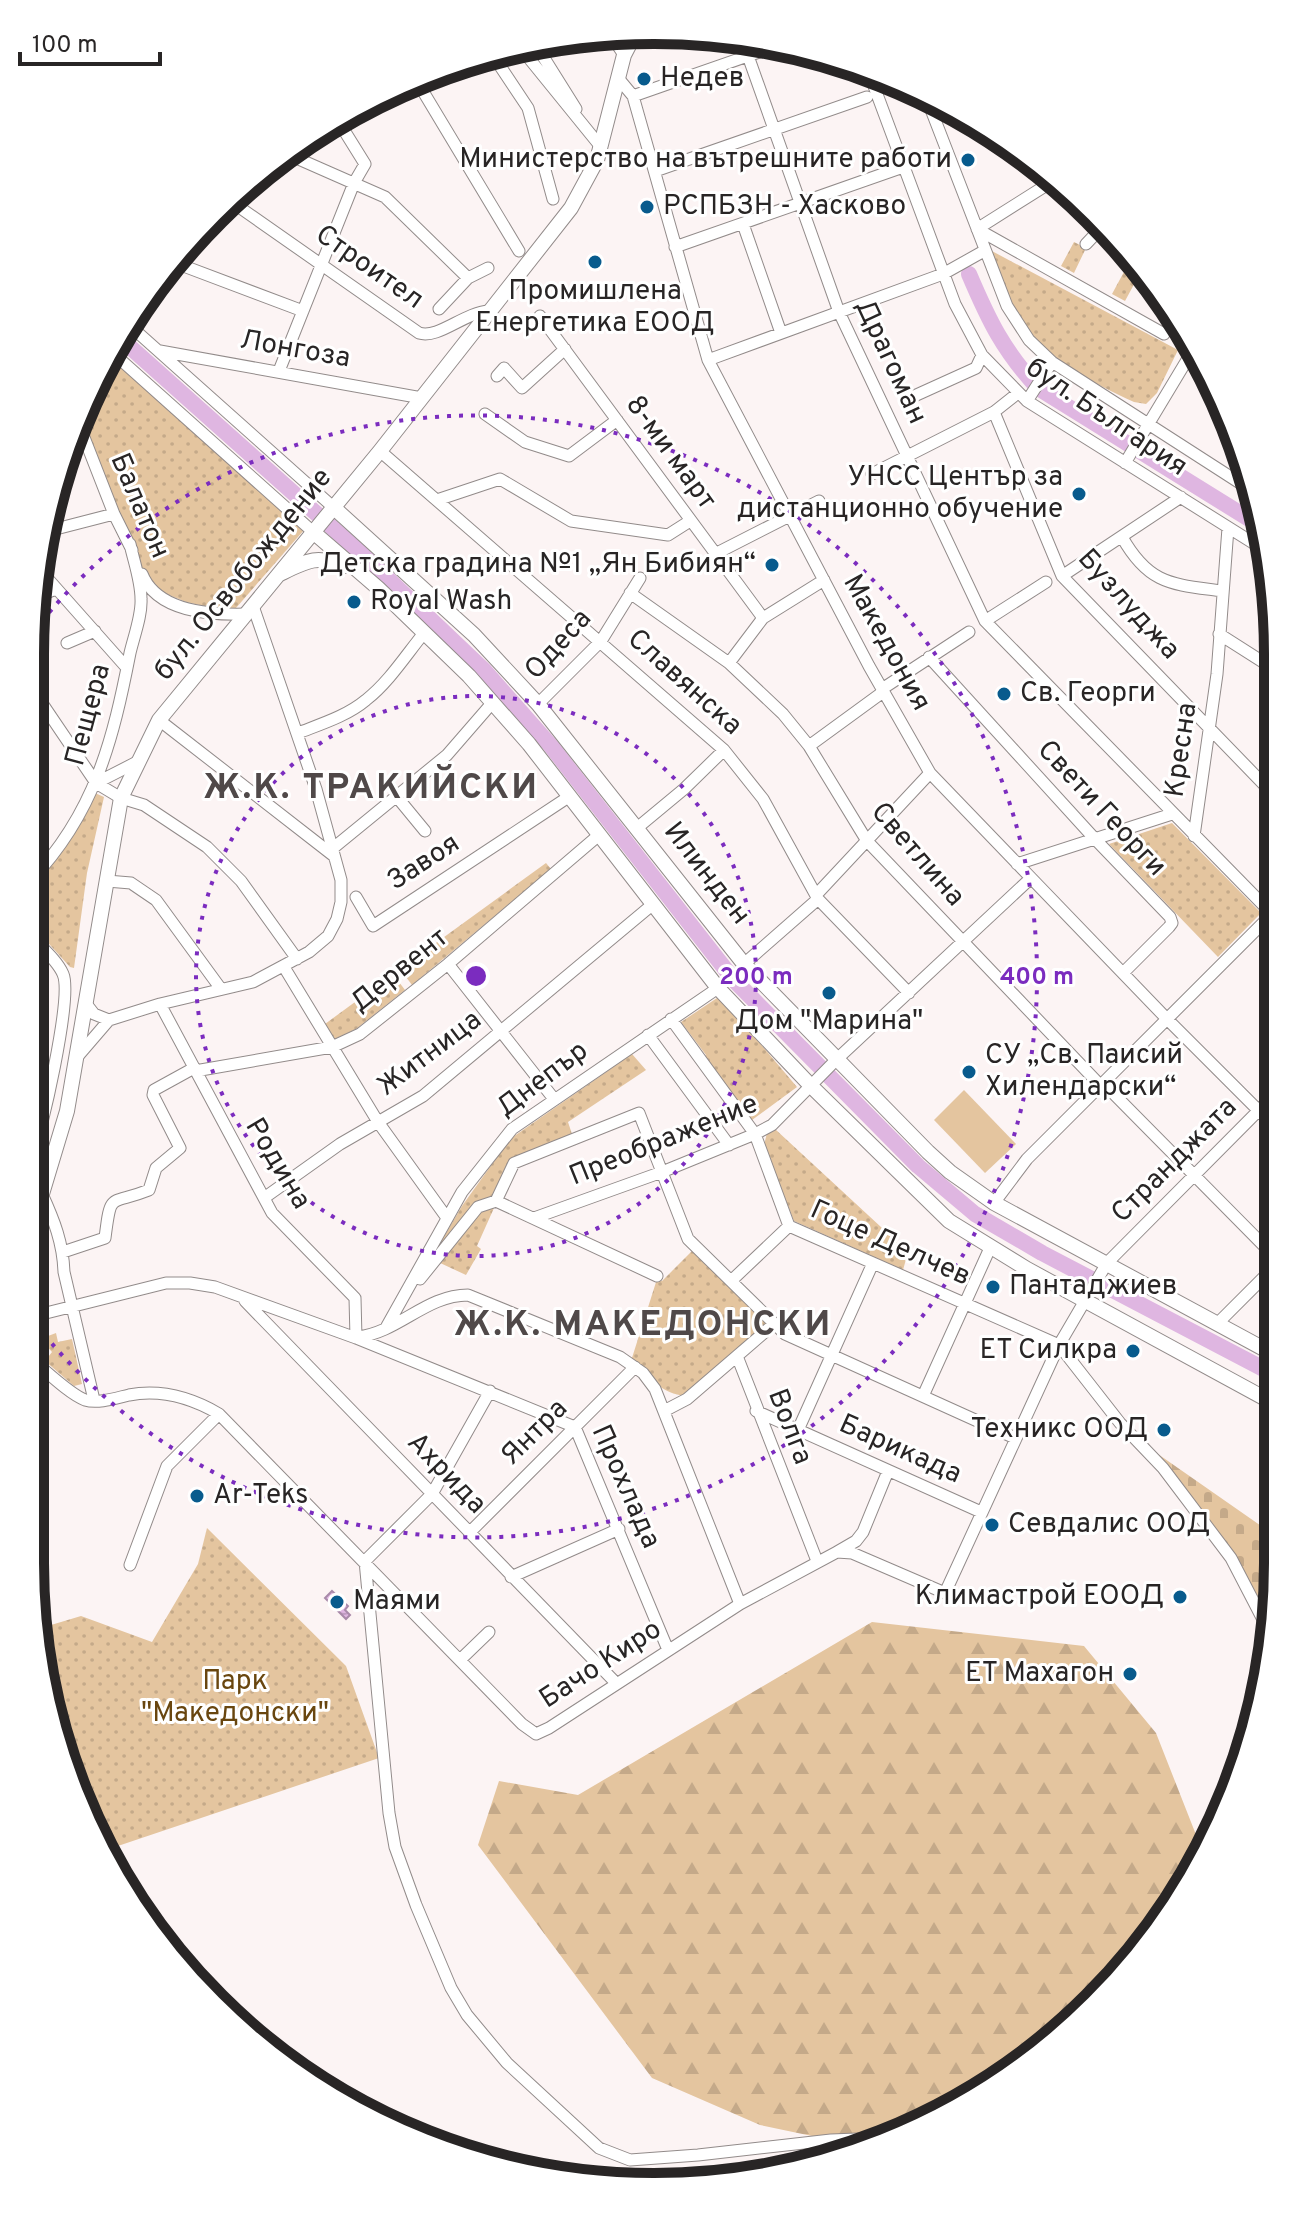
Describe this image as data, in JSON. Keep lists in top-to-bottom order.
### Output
{
  "streets": {
    "main road": ["бул. Освобождение", "Илинден"],
    "street": [
      "Строител",
      "Лонгоза",
      "Драгоман",
      "бул. България",
      "8-ми март",
      "Балатон",
      "Бузлуджа",
      "Македония",
      "Одеса",
      "Славянска",
      "Пещера",
      "Кресна",
      "Свети Георги",
      "Светлина",
      "Завоя",
      "Дервент",
      "Житница",
      "Днепър",
      "Преображение",
      "Странджата",
      "Родина",
      "Гоце Делчев",
      "Волга",
      "Янтра",
      "Барикада",
      "Ахрида",
      "Прохлада",
      "Бачо Киро"
    ]
  },
  "crossings": [
    ["Строител", "бул. Освобождение"],
    ["Лонгоза", "бул. Освобождение"],
    ["Драгоман", "Кресна"],
    ["бул. България", "Кресна"],
    ["Балатон", "бул. Освобождение"],
    ["Балатон", "Пещера"],
    ["Балатон", "Илинден"],
    ["бул. Освобождение", "Македония"],
    ["бул. Освобождение", "Славянска"],
    ["бул. Освобождение", "Илинден"],
    ["Бузлуджа", "Кресна"],
    ["Македония", "Кресна"],
    ["Македония", "Свети Георги"],
    ["Македония", "Странджата"],
    ["Одеса", "Славянска"],
    ["Одеса", "Светлина"],
    ["Одеса", "Илинден"],
    ["Славянска", "Преображение"],
    ["Кресна", "Свети Георги"],
    ["Светлина", "Странджата"],
    ["Завоя", "Илинден"],
    ["Илинден", "Дервент"],
    ["Илинден", "Житница"],
    ["Илинден", "Днепър"],
    ["Илинден", "Преображение"],
    ["Илинден", "Странджата"],
    ["Дервент", "Родина"],
    ["Житница", "Родина"],
    ["Днепър", "Преображение"],
    ["Днепър", "Гоце Делчев"],
    ["Преображение", "Гоце Делчев"],
    ["Родина", "Прохлада"],
    ["Волга", "Барикада"],
    ["Волга", "Бачо Киро"],
    ["Янтра", "Ахрида"],
    ["Янтра", "Прохлада"],
    ["Барикада", "Бачо Киро"],
    ["Ахрида", "Прохлада"],
    ["Ахрида", "Бачо Киро"],
    ["Прохлада", "Бачо Киро"]
  ],
  "districts": ["Ж.К. ТРАКИЙСКИ", "Ж.К. МАКЕДОНСКИ"],
  "parks": ["Парк \"Македонски\""],
  "places": [
    "Недев",
    "Министерство на вътрешните работи",
    "РСПБЗН - Хасково",
    "Промишлена Енергетика ЕООД",
    "УНСС Център за дистанционно обучение",
    "Детска градина №1 „Ян Бибиян“",
    "Royal Wash",
    "Св. Георги",
    "Дом \"Марина\"",
    "СУ „Св. Паисий Хилендарски“",
    "Пантаджиев",
    "ЕТ Силкра",
    "Техникс ООД",
    "Ar-Teks",
    "Севдалис ООД",
    "Климастрой ЕООД",
    "Маями",
    "ЕТ Махагон"
  ],
  "scale_bar": "100 m",
  "rings": ["200 m", "400 m"]
}
